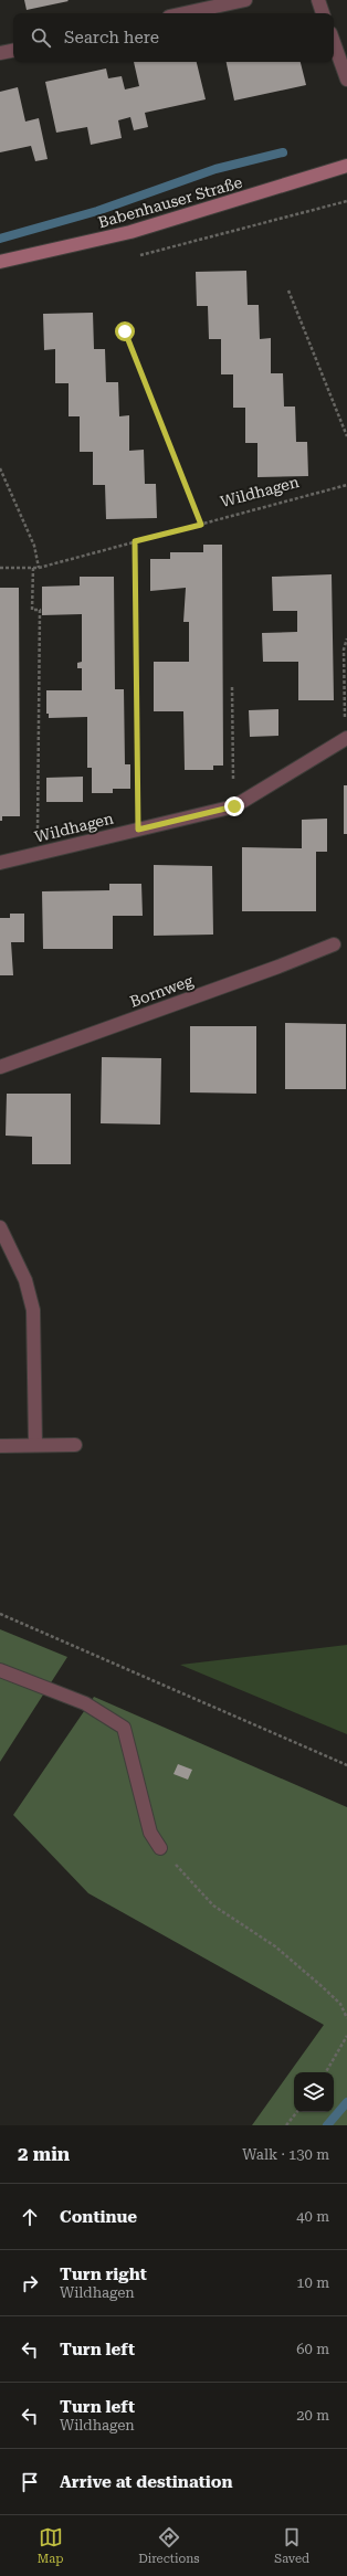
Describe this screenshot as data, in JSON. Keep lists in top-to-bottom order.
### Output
{
  "streets": {
    "main road": ["Babenhauser Straße"],
    "street": ["Wildhagen", "Bornweg"]
  },
  "page": {
    "search": "Search here",
    "heading": ["2 min", "Walk · 130 m"],
    "list": [
      ["Continue", "40 m"],
      ["Turn right", "Wildhagen", "10 m"],
      ["Turn left", "60 m"],
      ["Turn left", "Wildhagen", "20 m"],
      "Arrive at destination"
    ],
    "nav": ["Map", "Directions", "Saved"]
  }
}
